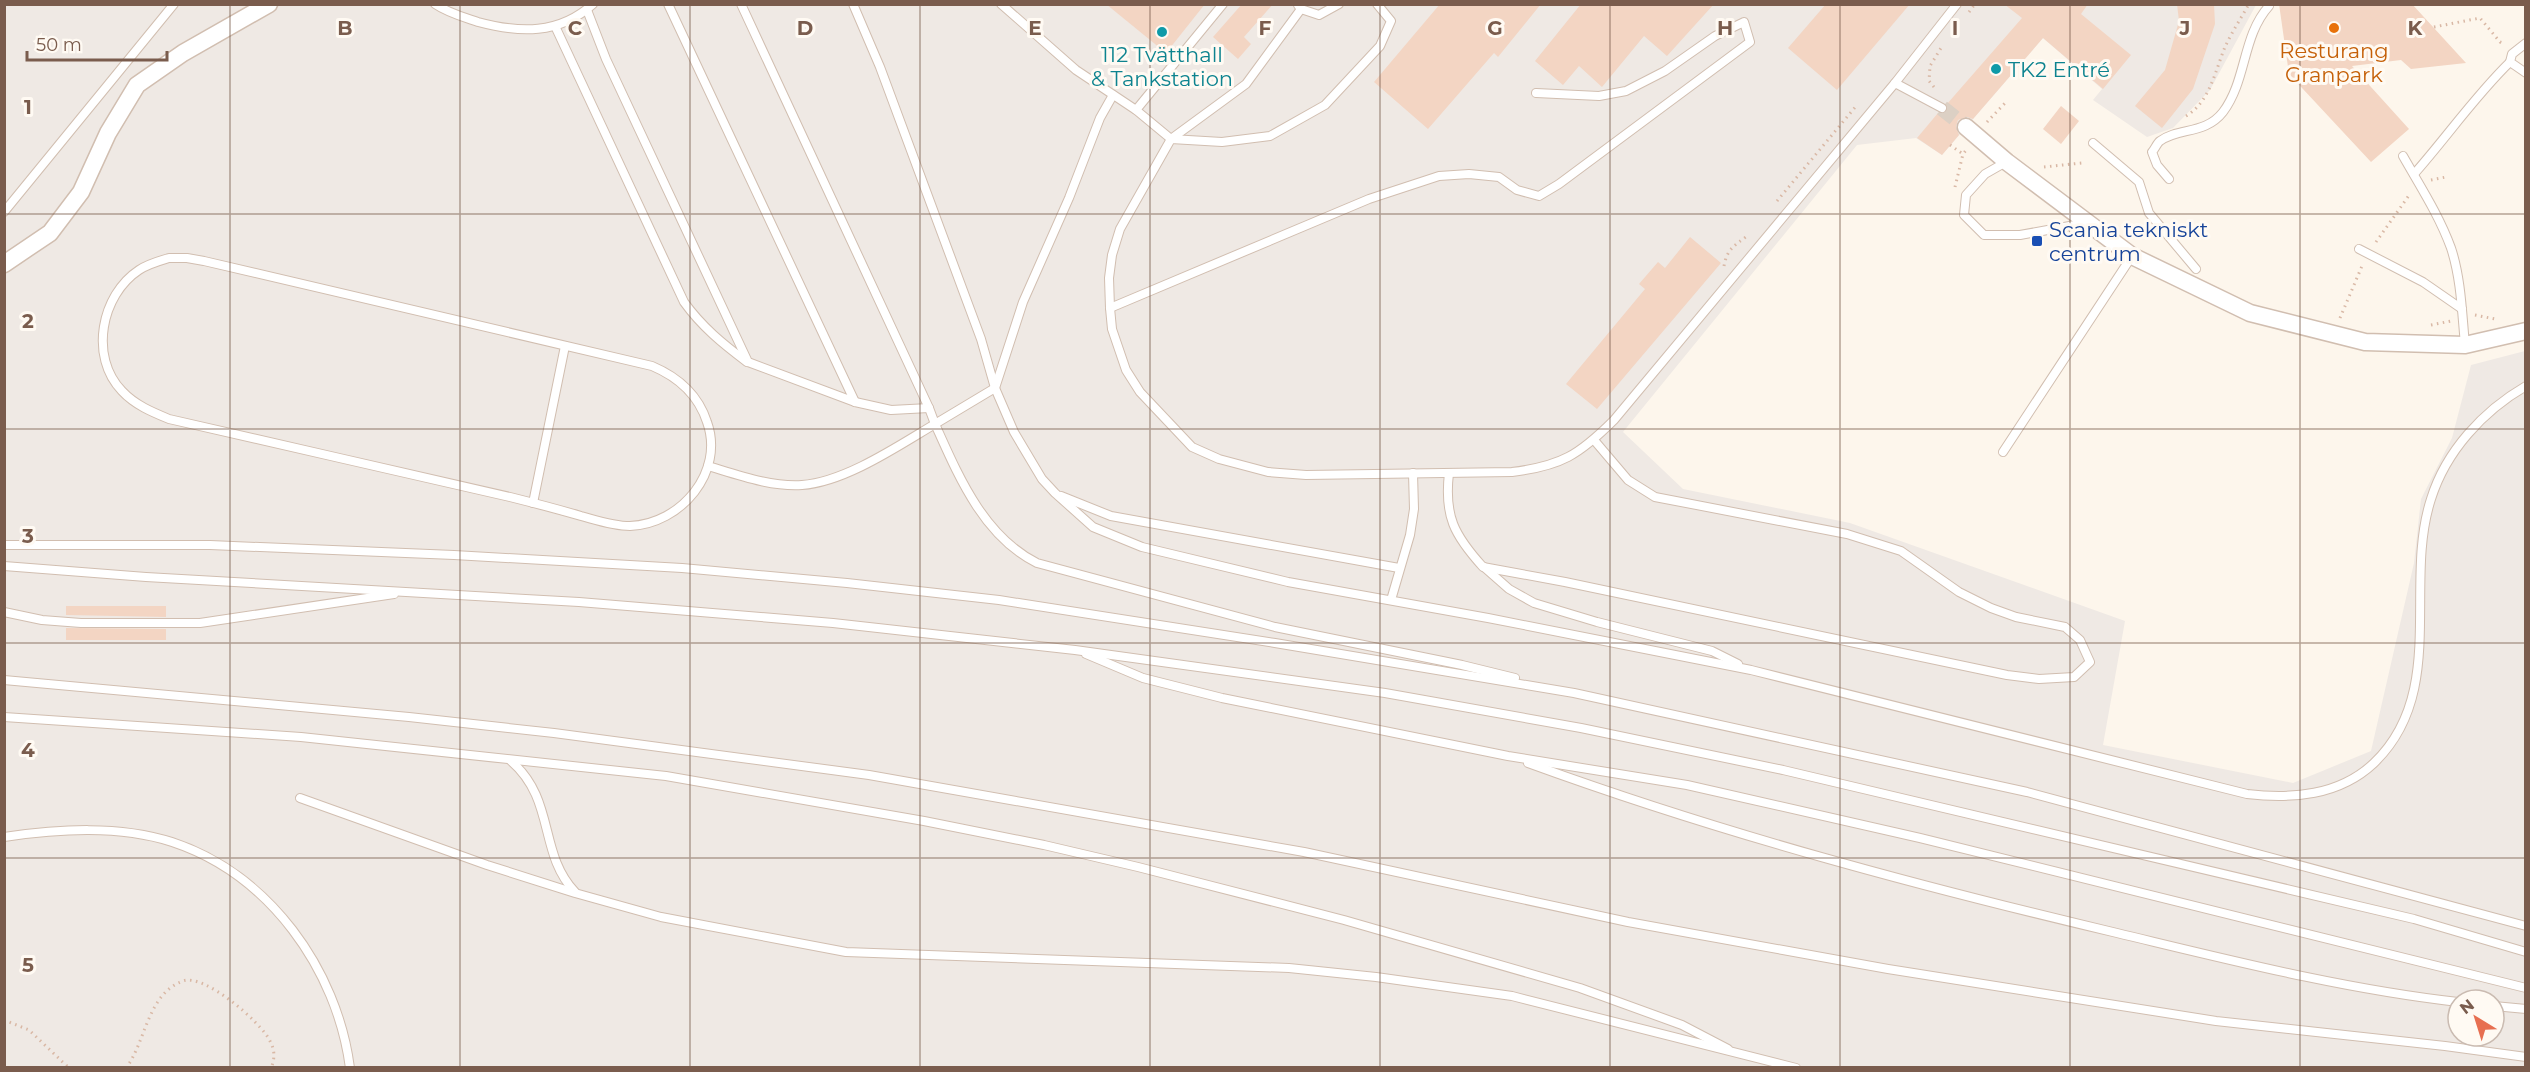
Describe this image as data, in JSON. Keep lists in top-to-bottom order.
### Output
{
  "places": {
    "other": ["Resturang Granpark", "112 Tvätthall & Tankstation", "TK2 Entré"],
    "transit": ["Scania tekniskt centrum"]
  },
  "scale_bar": "50 m",
  "north": "top left",
  "grid": {
    "columns": [
      "B",
      "C",
      "D",
      "E",
      "F",
      "G",
      "H",
      "I",
      "J",
      "K"
    ],
    "rows": [
      "1",
      "2",
      "3",
      "4",
      "5"
    ]
  }
}
